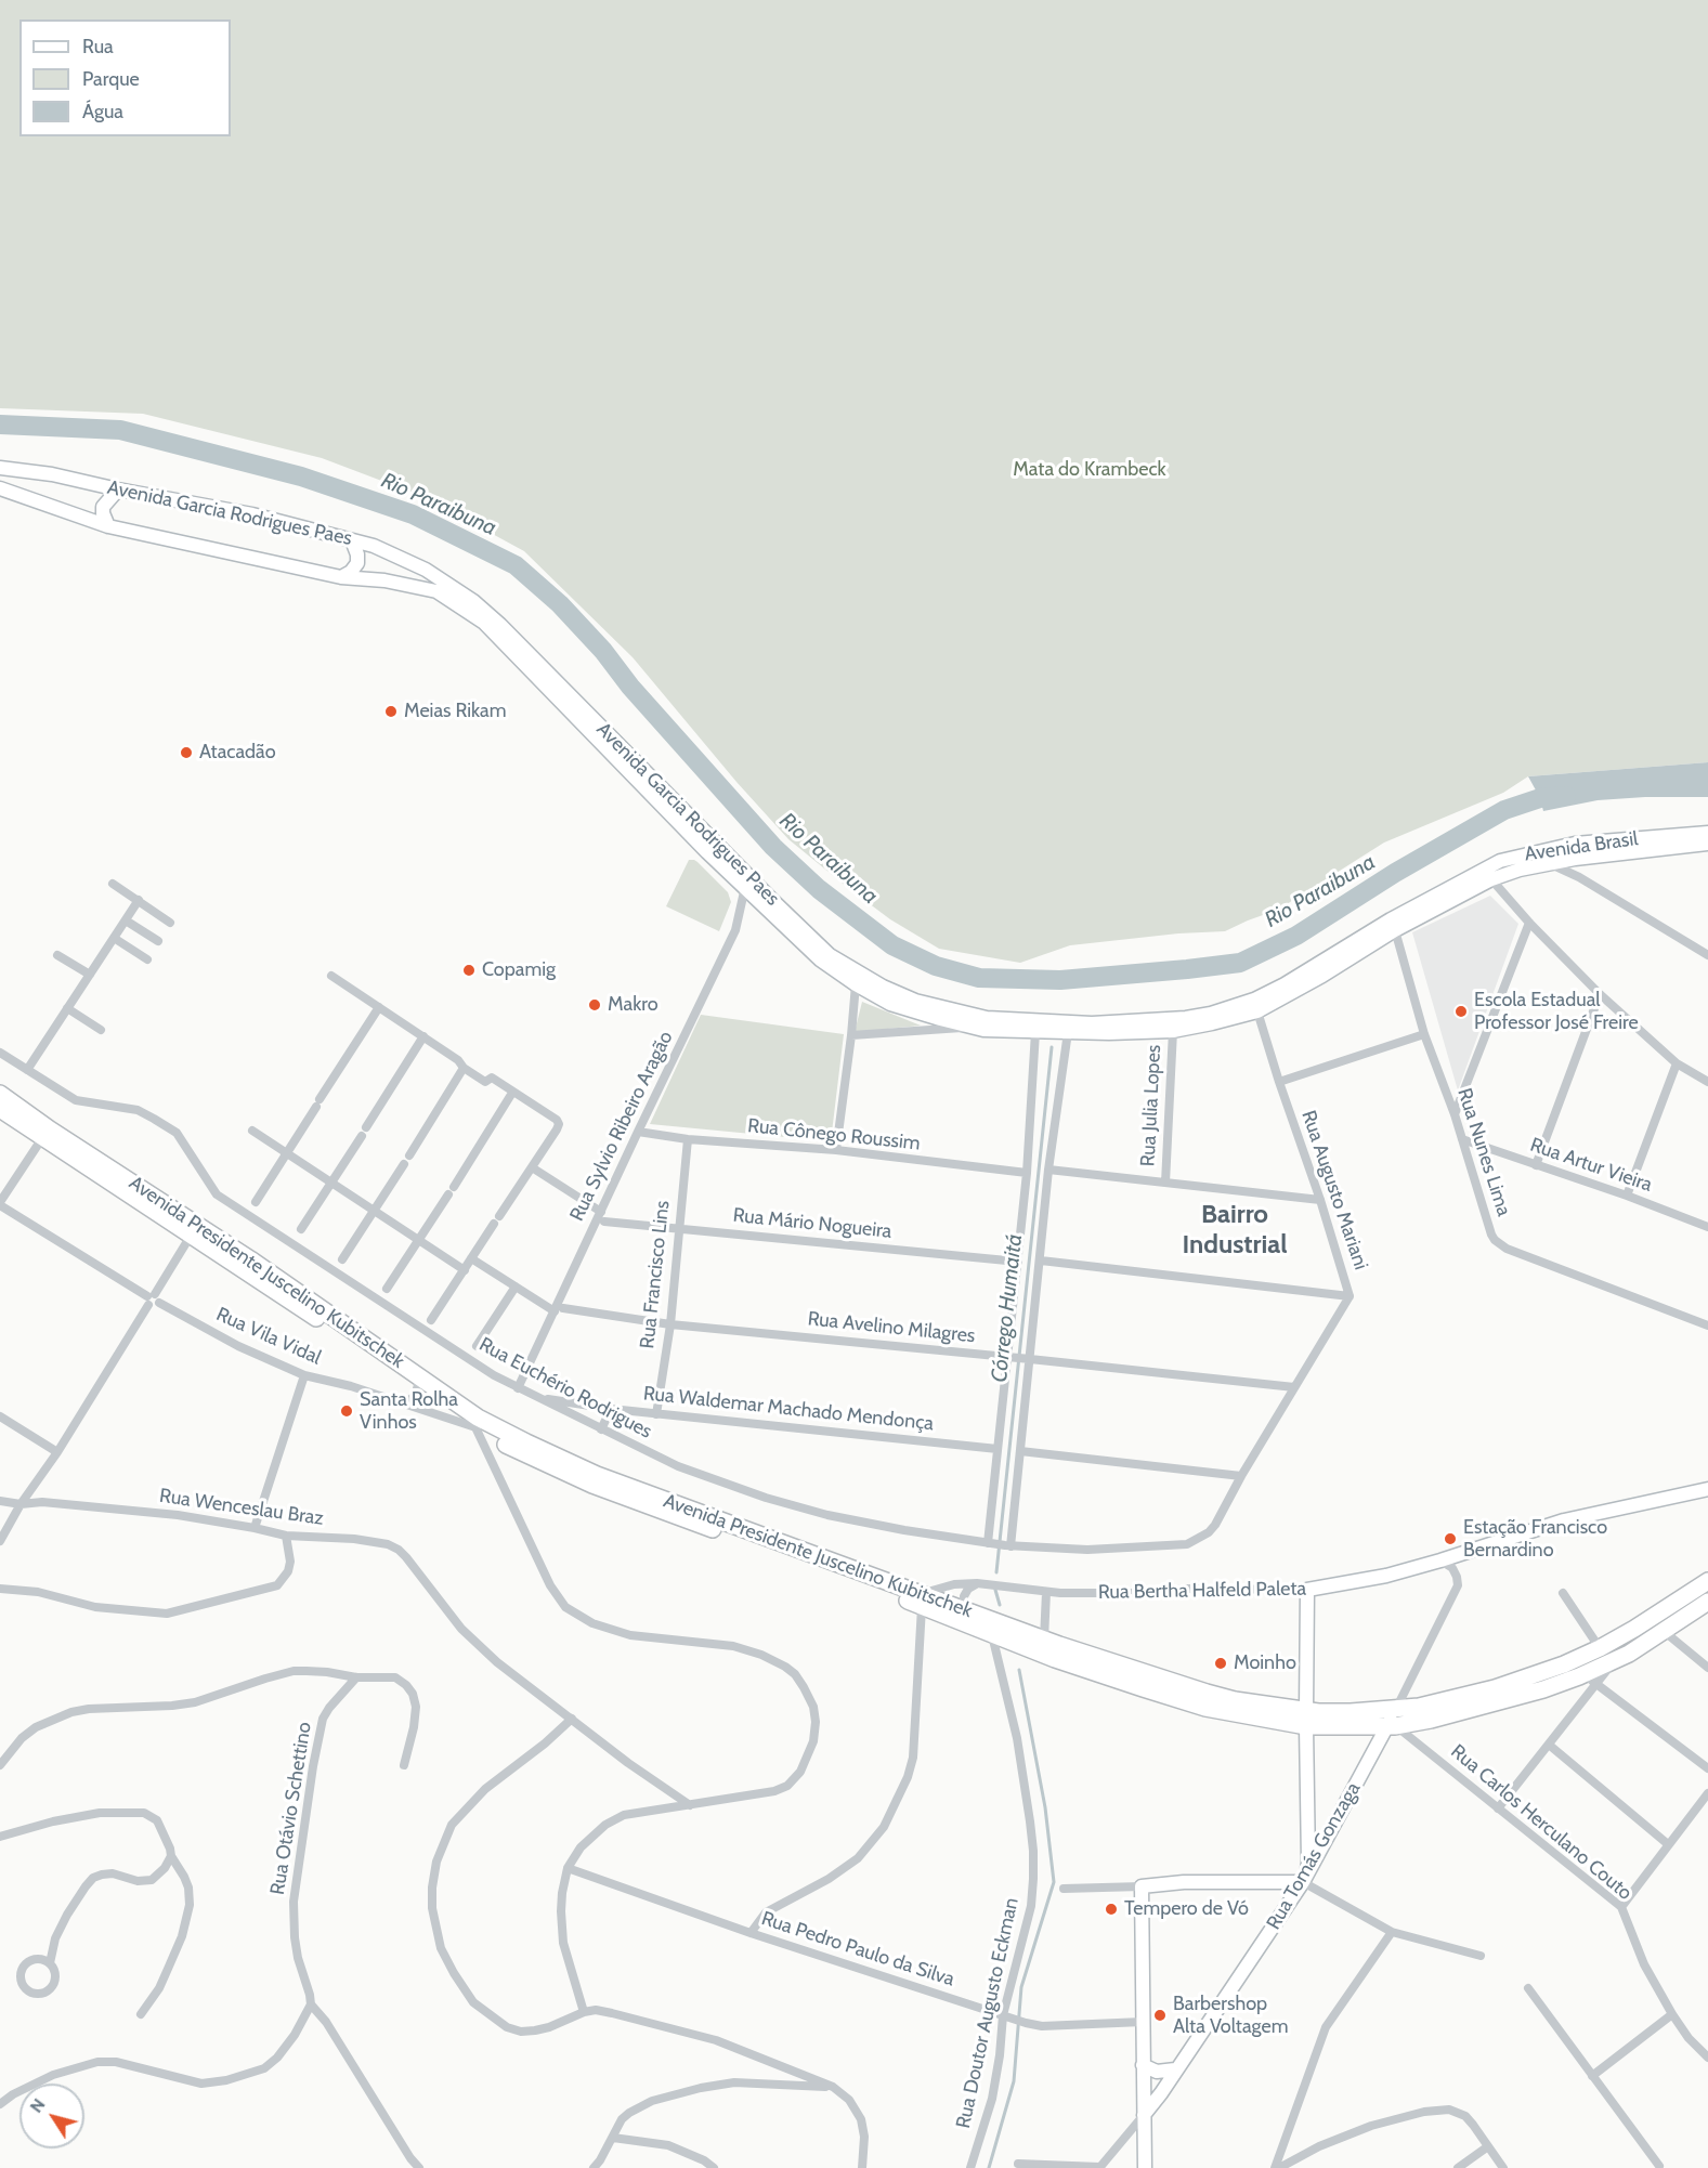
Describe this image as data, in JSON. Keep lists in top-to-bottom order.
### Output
{
  "streets": {
    "highway": ["Avenida Presidente Juscelino Kubitschek"],
    "main road": [
      "Avenida Garcia Rodrigues Paes",
      "Avenida Brasil",
      "Rua Bertha Halfeld Paleta",
      "Rua Tomás Gonzaga"
    ],
    "street": [
      "Rua Julia Lopes",
      "Rua Sylvio Ribeiro Aragão",
      "Rua Cônego Roussim",
      "Rua Nunes Lima",
      "Rua Artur Vieira",
      "Rua Augusto Mariani",
      "Rua Mário Nogueira",
      "Rua Francisco Lins",
      "Rua Avelino Milagres",
      "Rua Vila Vidal",
      "Rua Euchério Rodrigues",
      "Rua Waldemar Machado Mendonça",
      "Rua Wenceslau Braz",
      "Rua Otávio Schettino",
      "Rua Carlos Herculano Couto",
      "Rua Pedro Paulo da Silva",
      "Rua Doutor Augusto Eckman"
    ]
  },
  "crossings": [
    ["Avenida Garcia Rodrigues Paes", "Avenida Brasil"],
    ["Avenida Garcia Rodrigues Paes", "Rua Julia Lopes"],
    ["Avenida Garcia Rodrigues Paes", "Rua Sylvio Ribeiro Aragão"],
    ["Avenida Garcia Rodrigues Paes", "Rua Nunes Lima"],
    ["Avenida Garcia Rodrigues Paes", "Rua Augusto Mariani"],
    ["Avenida Brasil", "Rua Nunes Lima"],
    ["Rua Sylvio Ribeiro Aragão", "Rua Cônego Roussim"],
    ["Rua Sylvio Ribeiro Aragão", "Rua Mário Nogueira"],
    ["Rua Sylvio Ribeiro Aragão", "Rua Avelino Milagres"],
    ["Rua Sylvio Ribeiro Aragão", "Rua Euchério Rodrigues"],
    ["Rua Cônego Roussim", "Rua Francisco Lins"],
    ["Rua Nunes Lima", "Rua Artur Vieira"],
    ["Rua Augusto Mariani", "Rua Avelino Milagres"],
    ["Rua Augusto Mariani", "Rua Euchério Rodrigues"],
    ["Rua Mário Nogueira", "Rua Francisco Lins"],
    ["Avenida Presidente Juscelino Kubitschek", "Rua Vila Vidal"],
    ["Avenida Presidente Juscelino Kubitschek", "Rua Bertha Halfeld Paleta"],
    ["Avenida Presidente Juscelino Kubitschek", "Rua Carlos Herculano Couto"],
    ["Avenida Presidente Juscelino Kubitschek", "Rua Tomás Gonzaga"],
    ["Avenida Presidente Juscelino Kubitschek", "Rua Doutor Augusto Eckman"],
    ["Rua Francisco Lins", "Rua Avelino Milagres"],
    ["Rua Francisco Lins", "Rua Waldemar Machado Mendonça"],
    ["Rua Euchério Rodrigues", "Rua Waldemar Machado Mendonça"],
    ["Rua Bertha Halfeld Paleta", "Rua Tomás Gonzaga"],
    ["Rua Carlos Herculano Couto", "Rua Tomás Gonzaga"],
    ["Rua Pedro Paulo da Silva", "Rua Doutor Augusto Eckman"]
  ],
  "districts": ["Bairro Industrial"],
  "water": ["Rio Paraibuna", "Córrego Humaitá"],
  "parks": ["Mata do Krambeck"],
  "places": [
    "Meias Rikam",
    "Atacadão",
    "Copamig",
    "Makro",
    "Escola Estadual Professor José Freire",
    "Santa Rolha Vinhos",
    "Estação Francisco Bernardino",
    "Moinho",
    "Tempero de Vó",
    "Barbershop Alta Voltagem"
  ],
  "legend": ["Rua", "Parque", "Água"],
  "north": "top left"
}
